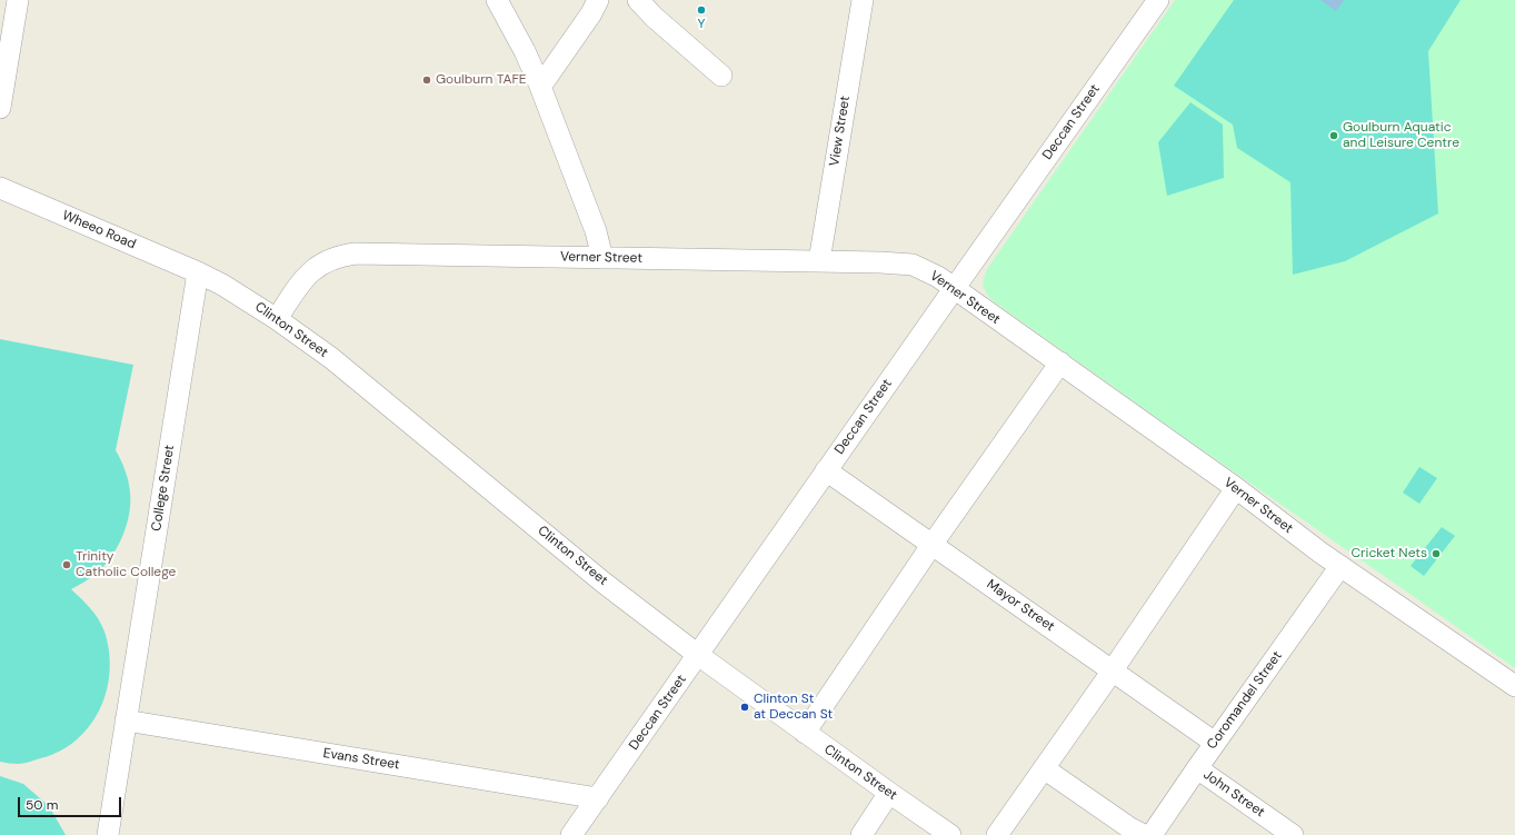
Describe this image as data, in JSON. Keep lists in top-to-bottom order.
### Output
{
  "streets": {
    "street": [
      "Deccan Street",
      "View Street",
      "Wheeo Road",
      "Verner Street",
      "Clinton Street",
      "College Street",
      "Mayor Street",
      "Coromandel Street",
      "Evans Street",
      "John Street"
    ]
  },
  "crossings": [
    ["Deccan Street", "Verner Street"],
    ["Deccan Street", "Clinton Street"],
    ["Deccan Street", "Mayor Street"],
    ["Deccan Street", "Evans Street"],
    ["View Street", "Verner Street"],
    ["Wheeo Road", "Clinton Street"],
    ["Wheeo Road", "College Street"],
    ["Verner Street", "Clinton Street"],
    ["Verner Street", "Coromandel Street"],
    ["Clinton Street", "College Street"],
    ["College Street", "Evans Street"],
    ["Mayor Street", "Coromandel Street"],
    ["Coromandel Street", "John Street"]
  ],
  "places": [
    "Y",
    "Goulburn TAFE",
    "Goulburn Aquatic and Leisure Centre",
    "Cricket Nets",
    "Trinity Catholic College",
    "Clinton St at Deccan St"
  ],
  "scale_bar": "50 m"
}
